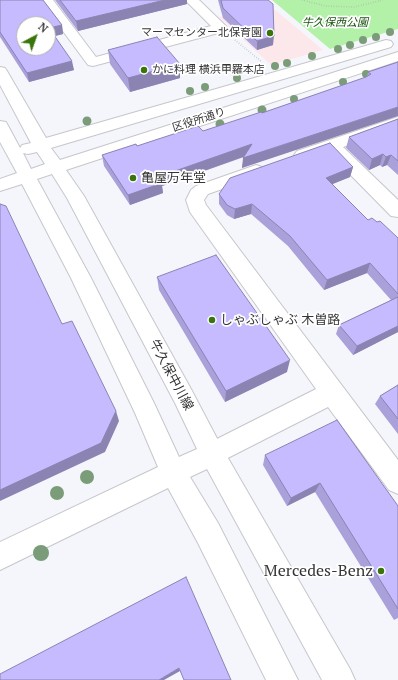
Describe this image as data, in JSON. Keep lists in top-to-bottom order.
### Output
{
  "streets": {
    "street": ["区役所通り", "牛久保中川線"]
  },
  "crossings": [
    ["区役所通り", "牛久保中川線"]
  ],
  "parks": ["牛久保西公園"],
  "places": [
    "マーマセンター北保育園",
    "かに料理 横浜甲羅本店",
    "亀屋万年堂",
    "しゃぶしゃぶ 木曽路",
    "Mercedes-Benz"
  ],
  "north": "top right"
}
